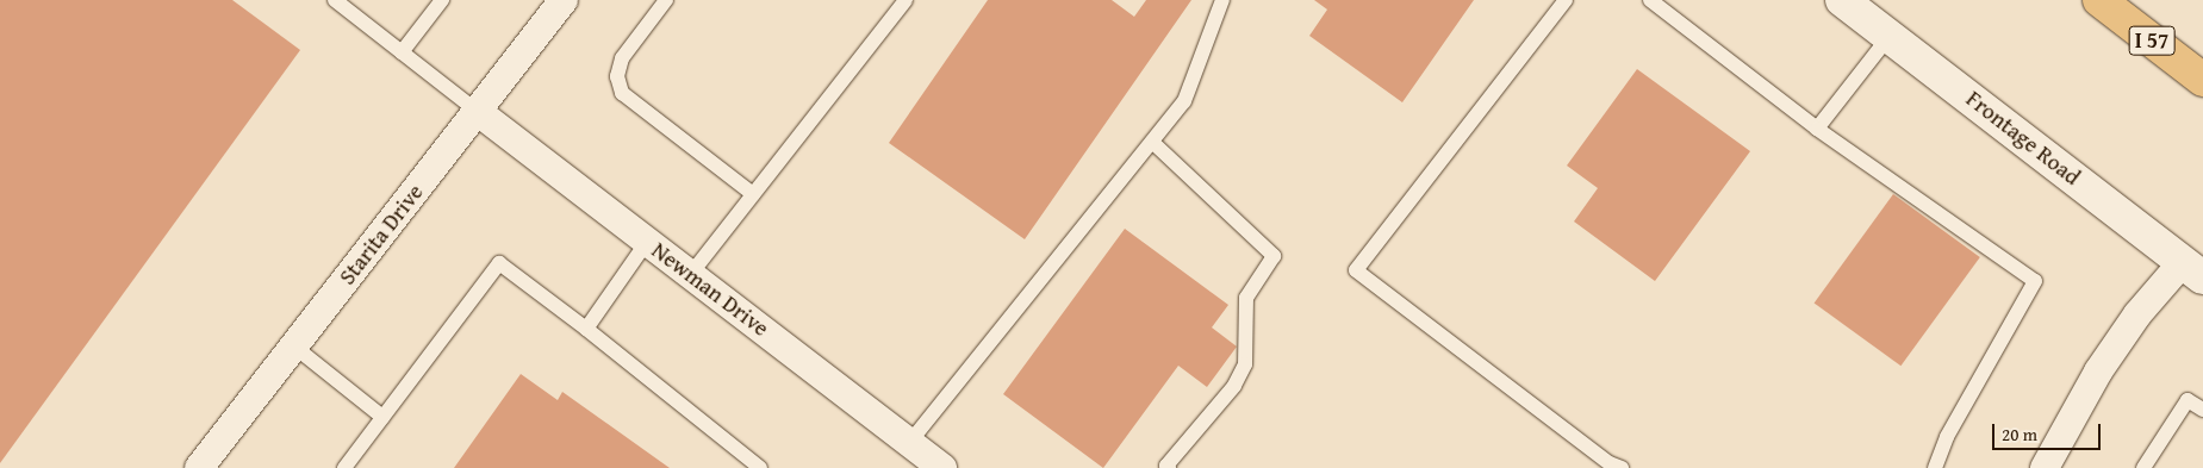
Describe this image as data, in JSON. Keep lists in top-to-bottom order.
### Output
{
  "streets": {
    "highway": ["I 57"],
    "main road": ["Frontage Road"],
    "street": ["Starita Drive", "Newman Drive"]
  },
  "crossings": [
    ["Starita Drive", "Newman Drive"]
  ],
  "scale_bar": "20 m"
}
